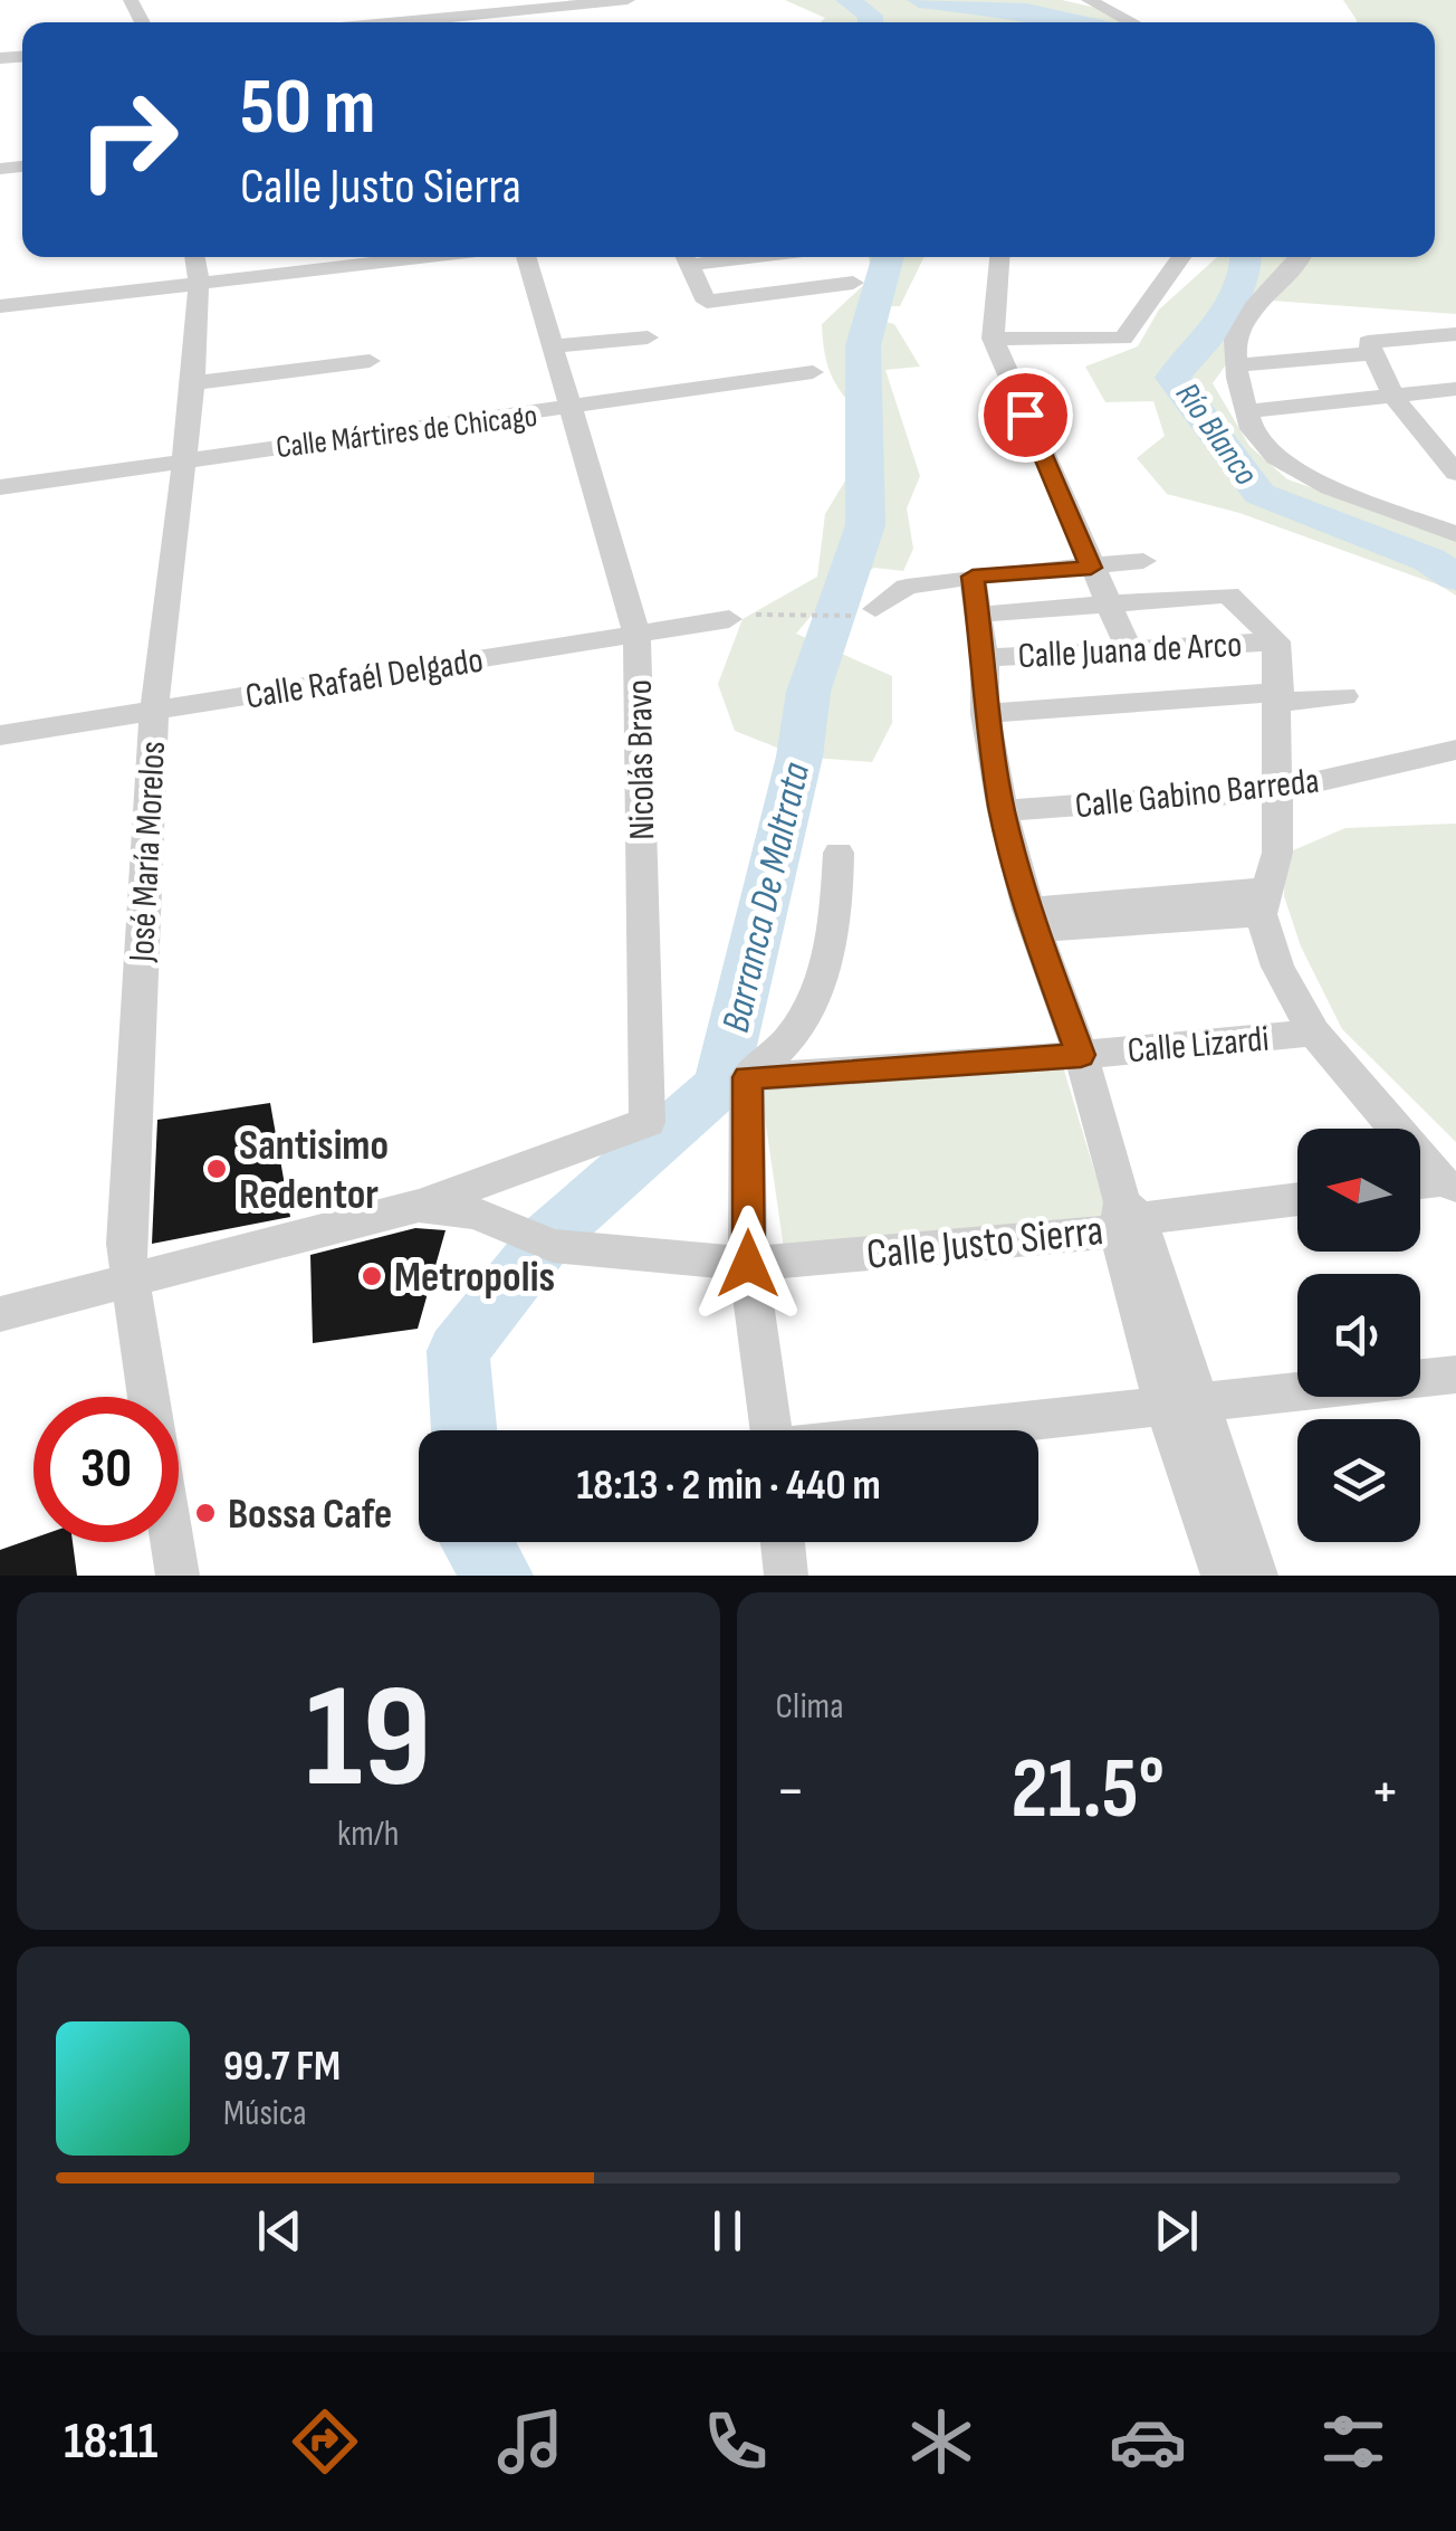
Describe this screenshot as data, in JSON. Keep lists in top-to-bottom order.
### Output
{
  "streets": {
    "street": [
      "Calle Mártires de Chicago",
      "Calle Juana de Arco",
      "Calle Rafaél Delgado",
      "Nicolás Bravo",
      "Calle Gabino Barreda",
      "José María Morelos",
      "Calle Lizardi",
      "Calle Justo Sierra"
    ]
  },
  "crossings": [
    ["Calle Mártires de Chicago", "Nicolás Bravo"],
    ["Calle Mártires de Chicago", "José María Morelos"],
    ["Calle Rafaél Delgado", "Nicolás Bravo"],
    ["Calle Rafaél Delgado", "José María Morelos"],
    ["Nicolás Bravo", "Calle Justo Sierra"],
    ["José María Morelos", "Calle Justo Sierra"]
  ],
  "water": ["Río Blanco", "Barranca De Maltrata"],
  "places": ["Santisimo Redentor", "Metropolis", "Bossa Cafe"],
  "north": "left",
  "page": {
    "turn": ["50 m", "Calle Justo Sierra"],
    "limit": "30",
    "trip": "18:13 · 2 min · 440 m",
    "tile": [
      ["19", "km/h"],
      "Clima"
    ],
    "heat": ["−", "21.5°", "+"],
    "song": ["99.7 FM", "Música"],
    "tabs": "18:11"
  }
}
